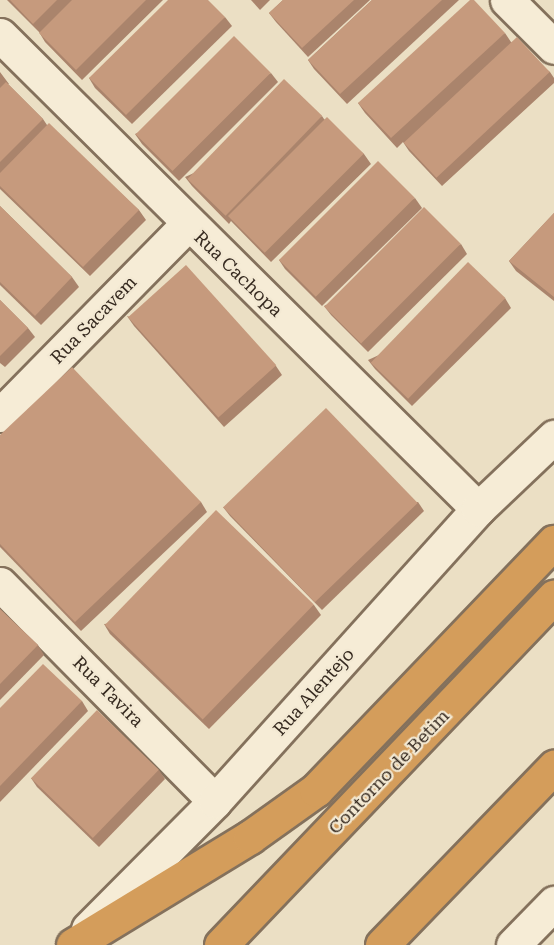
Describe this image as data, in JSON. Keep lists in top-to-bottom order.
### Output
{
  "streets": {
    "highway": ["Contorno de Betim"],
    "street": [
      "Rua Cachopa",
      "Rua Sacavem",
      "Rua Tavira",
      "Rua Alentejo"
    ]
  },
  "crossings": [
    ["Rua Cachopa", "Rua Sacavem"],
    ["Rua Cachopa", "Rua Alentejo"],
    ["Rua Tavira", "Rua Alentejo"]
  ]
}
